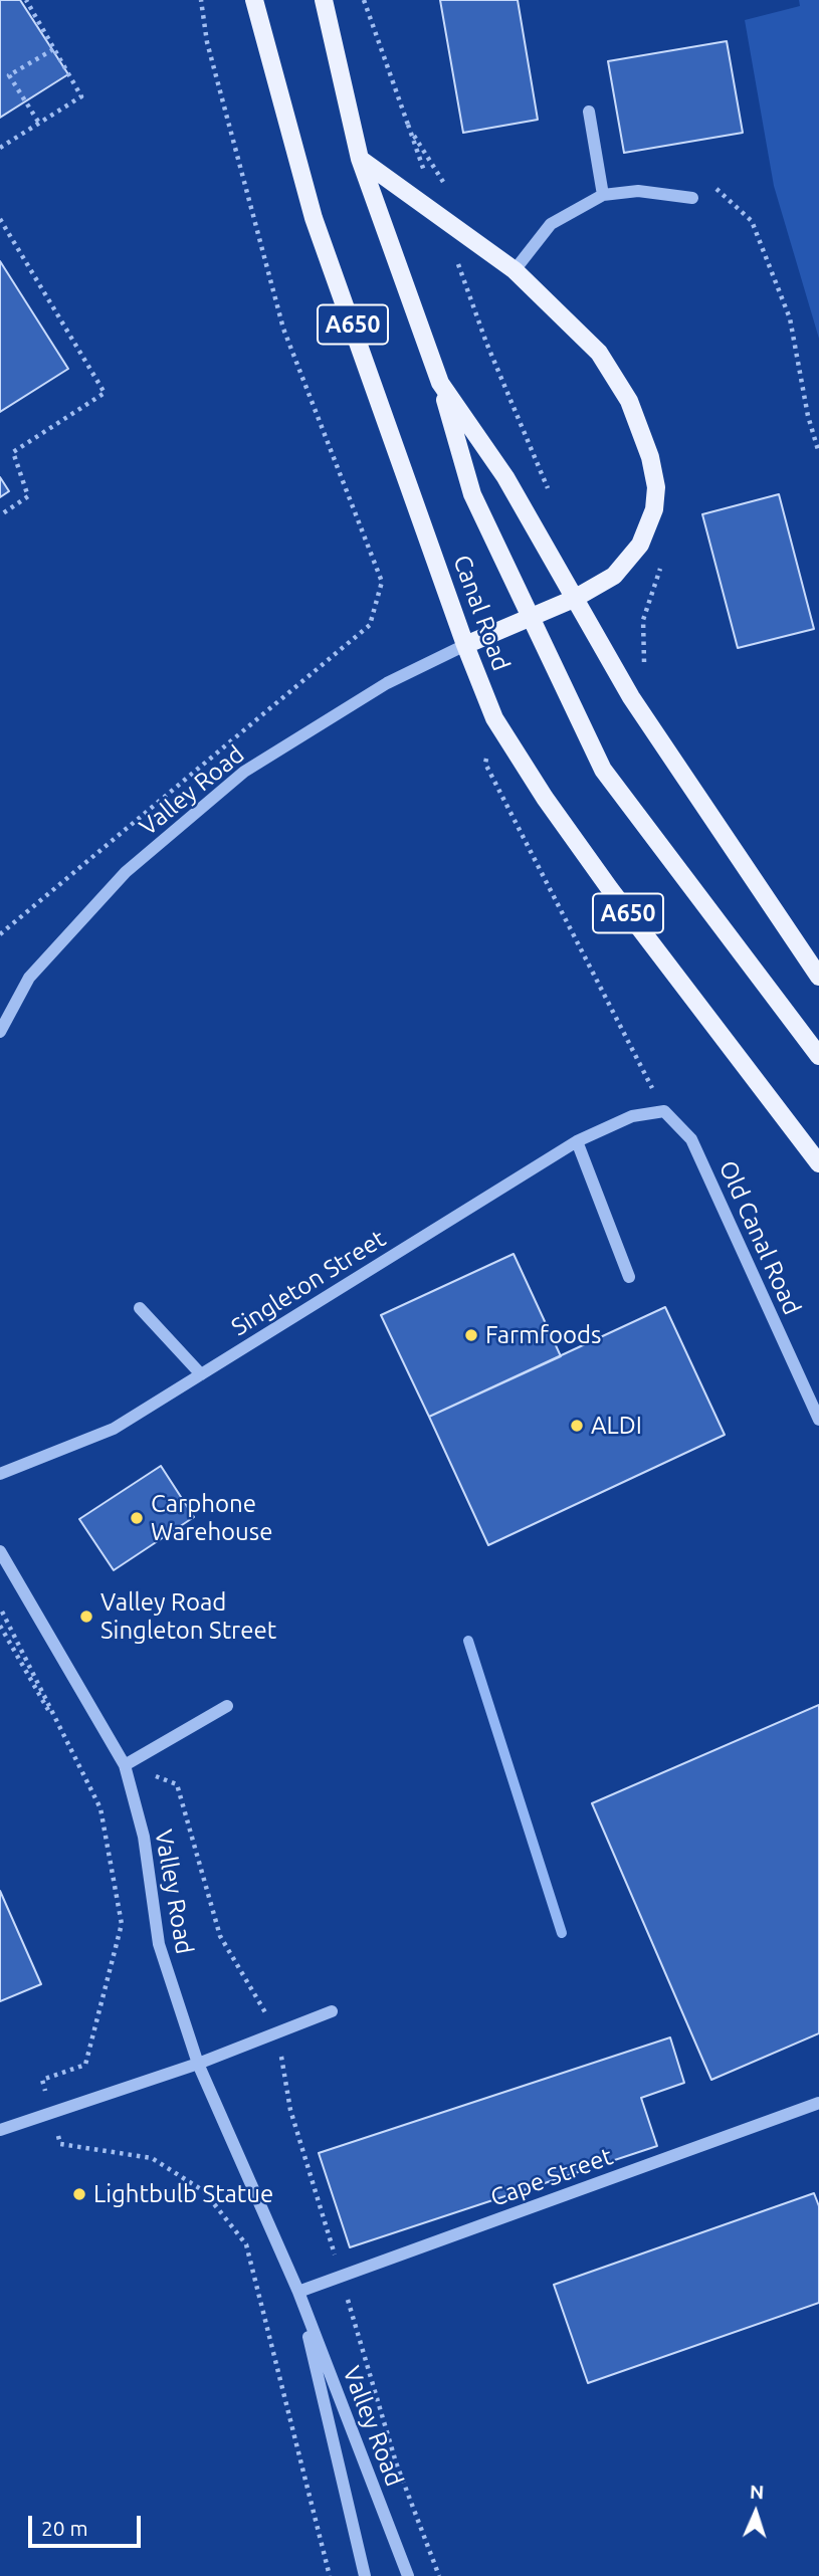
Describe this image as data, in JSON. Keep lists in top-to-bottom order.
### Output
{
  "streets": {
    "main road": ["A650", "Canal Road"],
    "street": [
      "Valley Road",
      "Old Canal Road",
      "Singleton Street",
      "Cape Street"
    ]
  },
  "crossings": [
    ["Canal Road", "Valley Road"],
    ["Valley Road", "Cape Street"],
    ["Old Canal Road", "Singleton Street"]
  ],
  "places": [
    "Farmfoods",
    "ALDI",
    "Carphone Warehouse",
    "Valley Road Singleton Street",
    "Lightbulb Statue"
  ],
  "scale_bar": "20 m",
  "north": "top"
}
